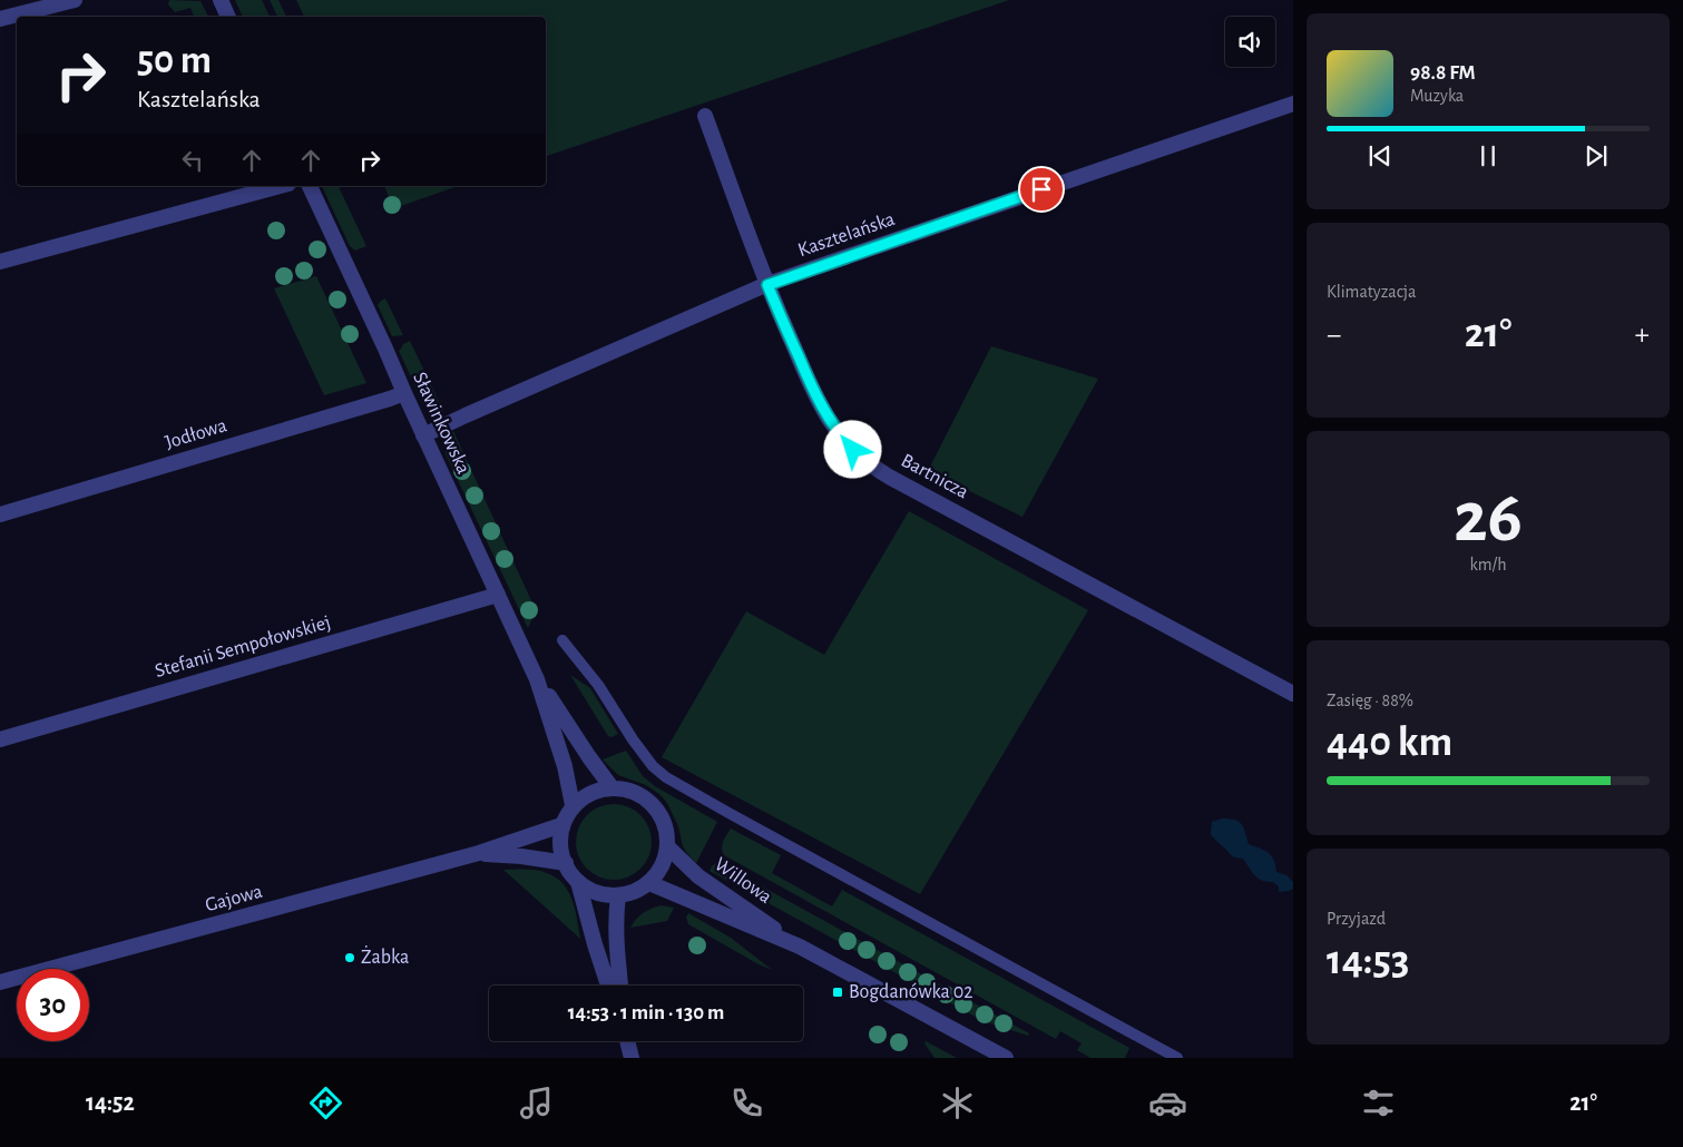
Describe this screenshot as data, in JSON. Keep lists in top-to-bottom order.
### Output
{
  "streets": {
    "street": [
      "Kasztelańska",
      "Sławinkowska",
      "Jodłowa",
      "Bartnicza",
      "Stefanii Sempołowskiej",
      "Willowa",
      "Gajowa"
    ]
  },
  "crossings": [
    ["Kasztelańska", "Sławinkowska"],
    ["Kasztelańska", "Bartnicza"],
    ["Sławinkowska", "Jodłowa"],
    ["Sławinkowska", "Stefanii Sempołowskiej"],
    ["Sławinkowska", "Willowa"],
    ["Sławinkowska", "Gajowa"],
    ["Willowa", "Gajowa"]
  ],
  "places": {
    "other": ["Żabka"],
    "transit": ["Bogdanówka 02"]
  },
  "page": {
    "turn": ["50 m", "Kasztelańska"],
    "song": ["98.8 FM", "Muzyka"],
    "tile": [
      "Klimatyzacja",
      ["26", "km/h"],
      ["Zasięg · 88%", "440 km"],
      ["Przyjazd", "14:53"]
    ],
    "heat": ["−", "21°", "+"],
    "limit": "30",
    "trip": "14:53 · 1 min · 130 m",
    "tabs": ["14:52", "21°"]
  }
}
